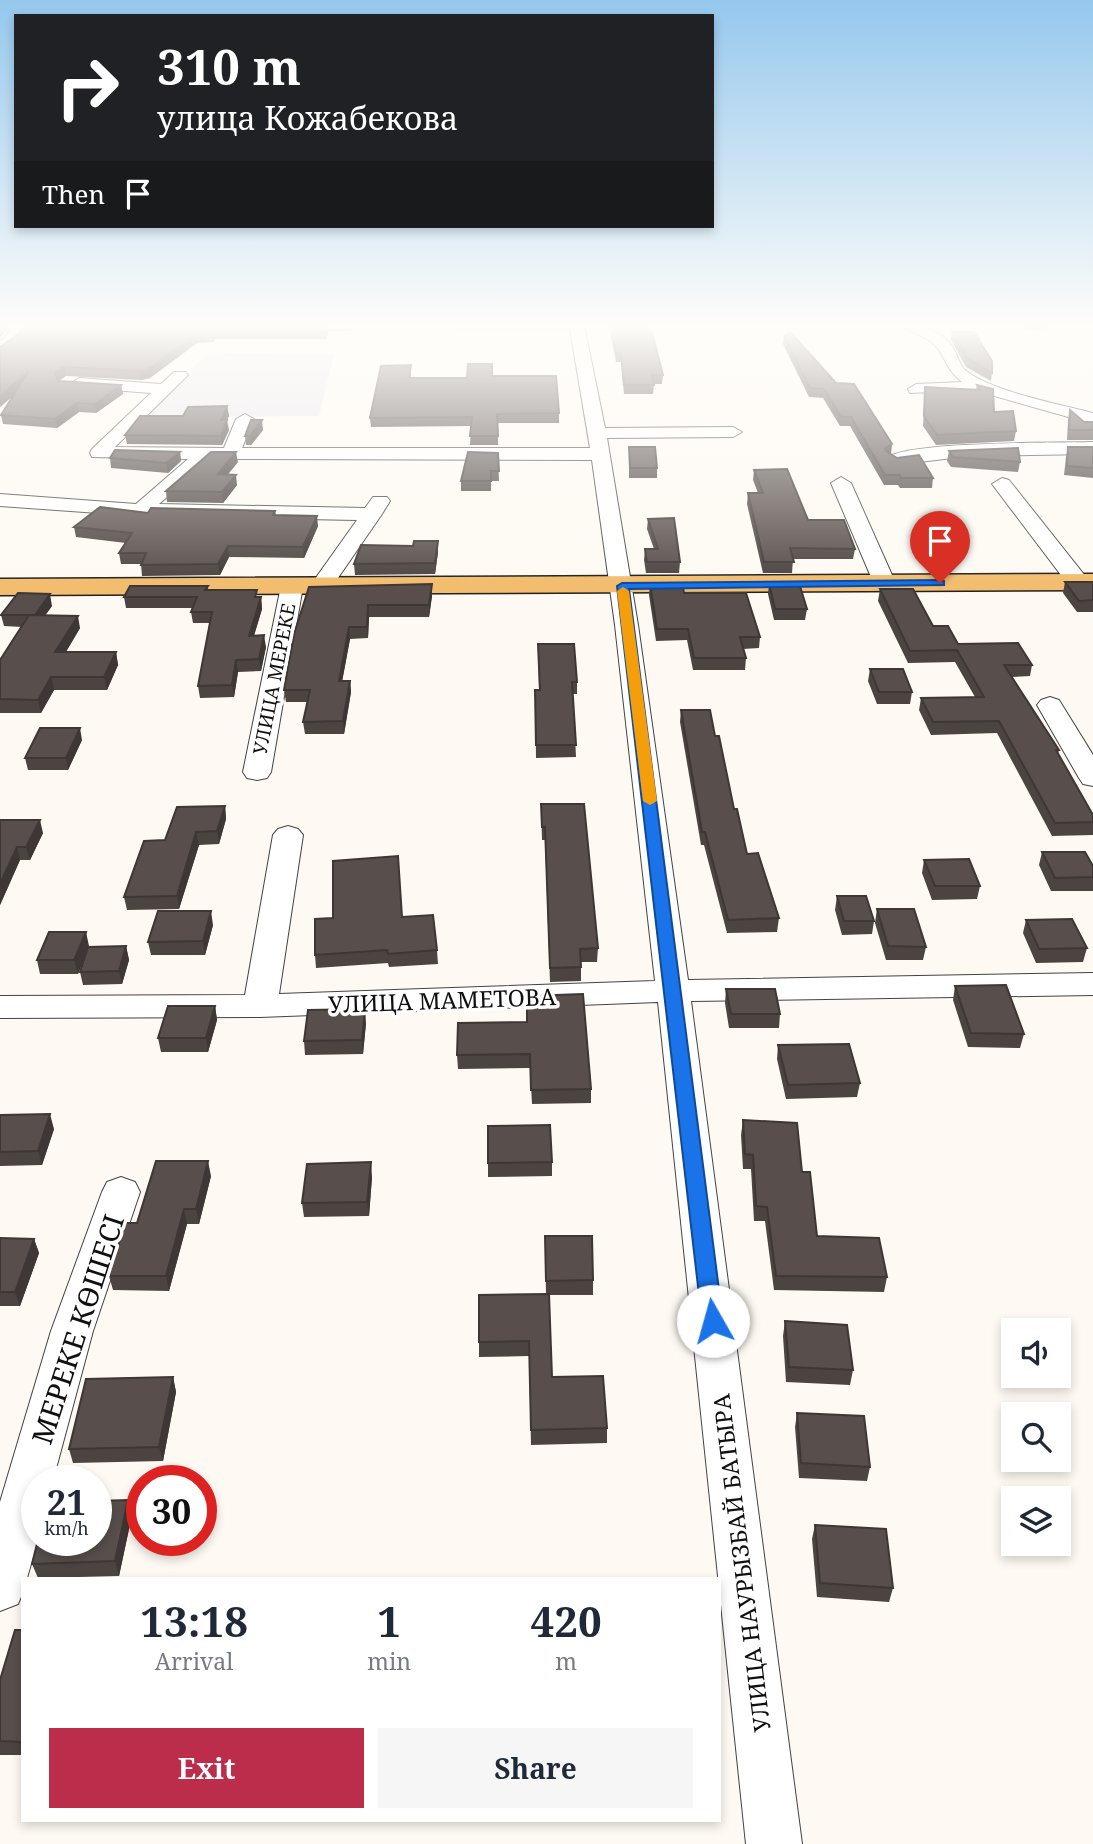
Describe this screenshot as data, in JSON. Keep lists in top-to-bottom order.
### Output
{
  "streets": {
    "street": [
      "УЛИЦА МЕРЕКЕ",
      "УЛИЦА МАМЕТОВА",
      "МЕРЕКЕ КӨШЕСІ",
      "УЛИЦА НАУРЫЗБАЙ БАТЫРА"
    ]
  },
  "crossings": [
    ["УЛИЦА МАМЕТОВА", "УЛИЦА НАУРЫЗБАЙ БАТЫРА"]
  ],
  "page": {
    "turn": ["310 m", "улица Кожабекова"],
    "then": "Then",
    "speed": "21 km/h",
    "limit": "30",
    "eta": [
      "13:18",
      "Arrival",
      "1",
      "min",
      "420",
      "m"
    ],
    "buttons": ["Exit", "Share"]
  }
}
